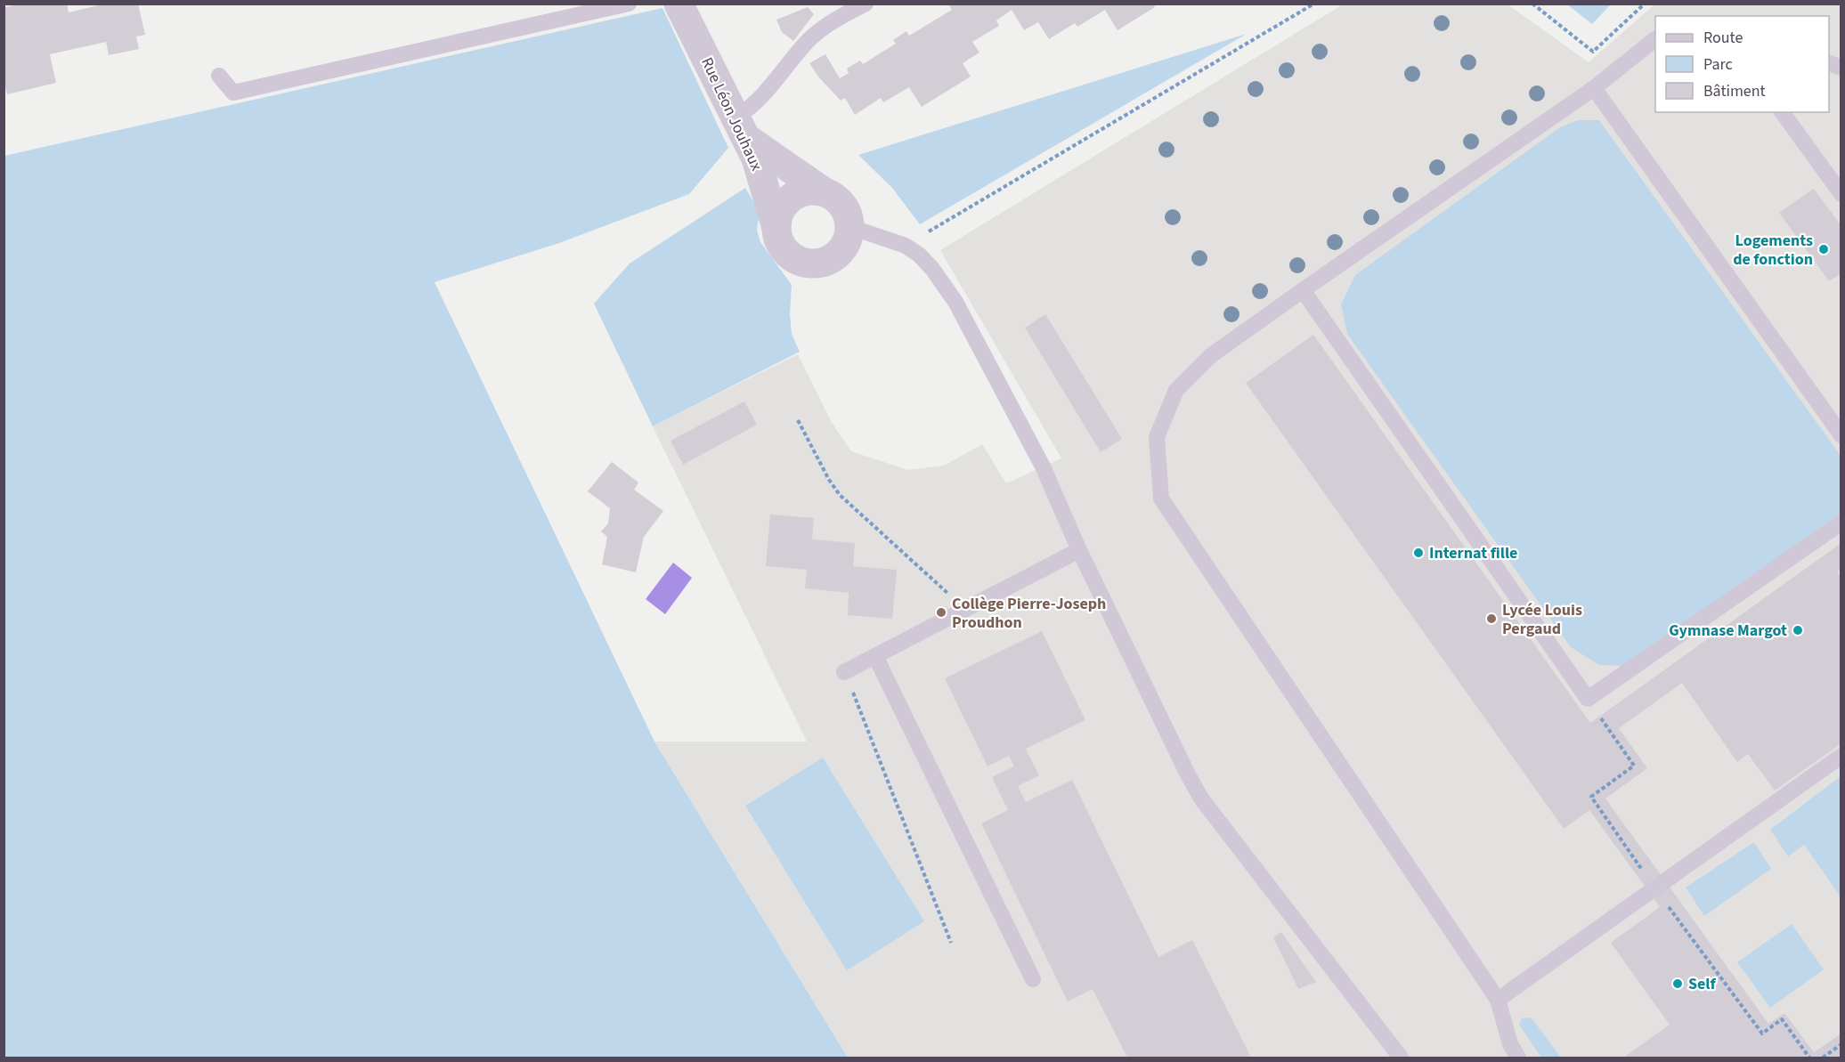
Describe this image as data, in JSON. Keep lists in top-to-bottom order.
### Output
{
  "streets": {
    "street": ["Rue Léon Jouhaux"]
  },
  "places": [
    "Logements de fonction",
    "Internat fille",
    "Collège Pierre-Joseph Proudhon",
    "Lycée Louis Pergaud",
    "Gymnase Margot",
    "Self"
  ],
  "legend": ["Route", "Parc", "Bâtiment"]
}
